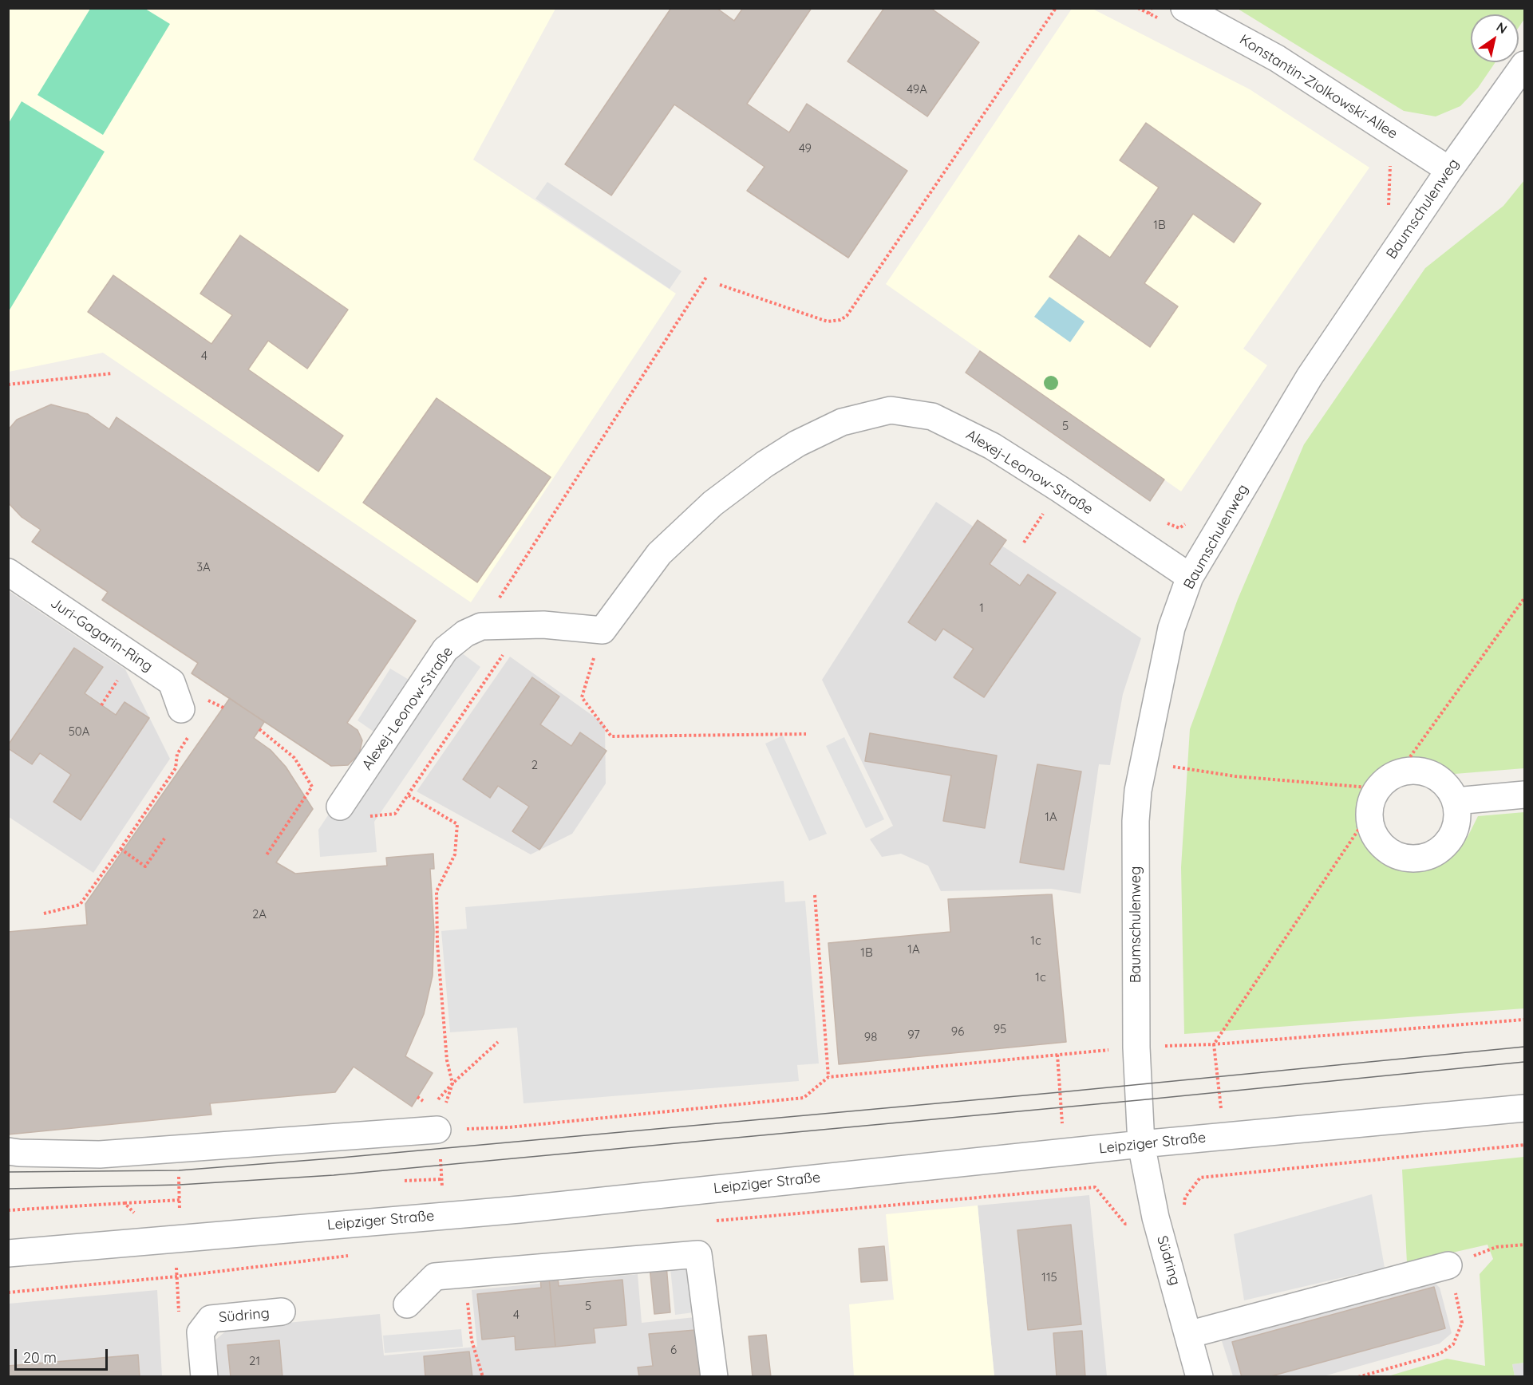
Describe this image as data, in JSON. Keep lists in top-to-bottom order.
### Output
{
  "streets": {
    "street": [
      "Konstantin-Ziolkowski-Allee",
      "Baumschulenweg",
      "Alexej-Leonow-Straße",
      "Juri-Gagarin-Ring",
      "Leipziger Straße",
      "Südring"
    ]
  },
  "crossings": [
    ["Konstantin-Ziolkowski-Allee", "Baumschulenweg"],
    ["Baumschulenweg", "Alexej-Leonow-Straße"],
    ["Baumschulenweg", "Leipziger Straße"],
    ["Baumschulenweg", "Südring"],
    ["Leipziger Straße", "Südring"]
  ],
  "house_numbers": [
    "49A",
    "49",
    "1B",
    "4",
    "5",
    "3A",
    "1",
    "50A",
    "2",
    "1A",
    "2A",
    "1c",
    "1A",
    "1B",
    "1c",
    "95",
    "96",
    "97",
    "98",
    "115",
    "5",
    "4",
    "6",
    "21"
  ],
  "scale_bar": "20 m",
  "north": "top right"
}
